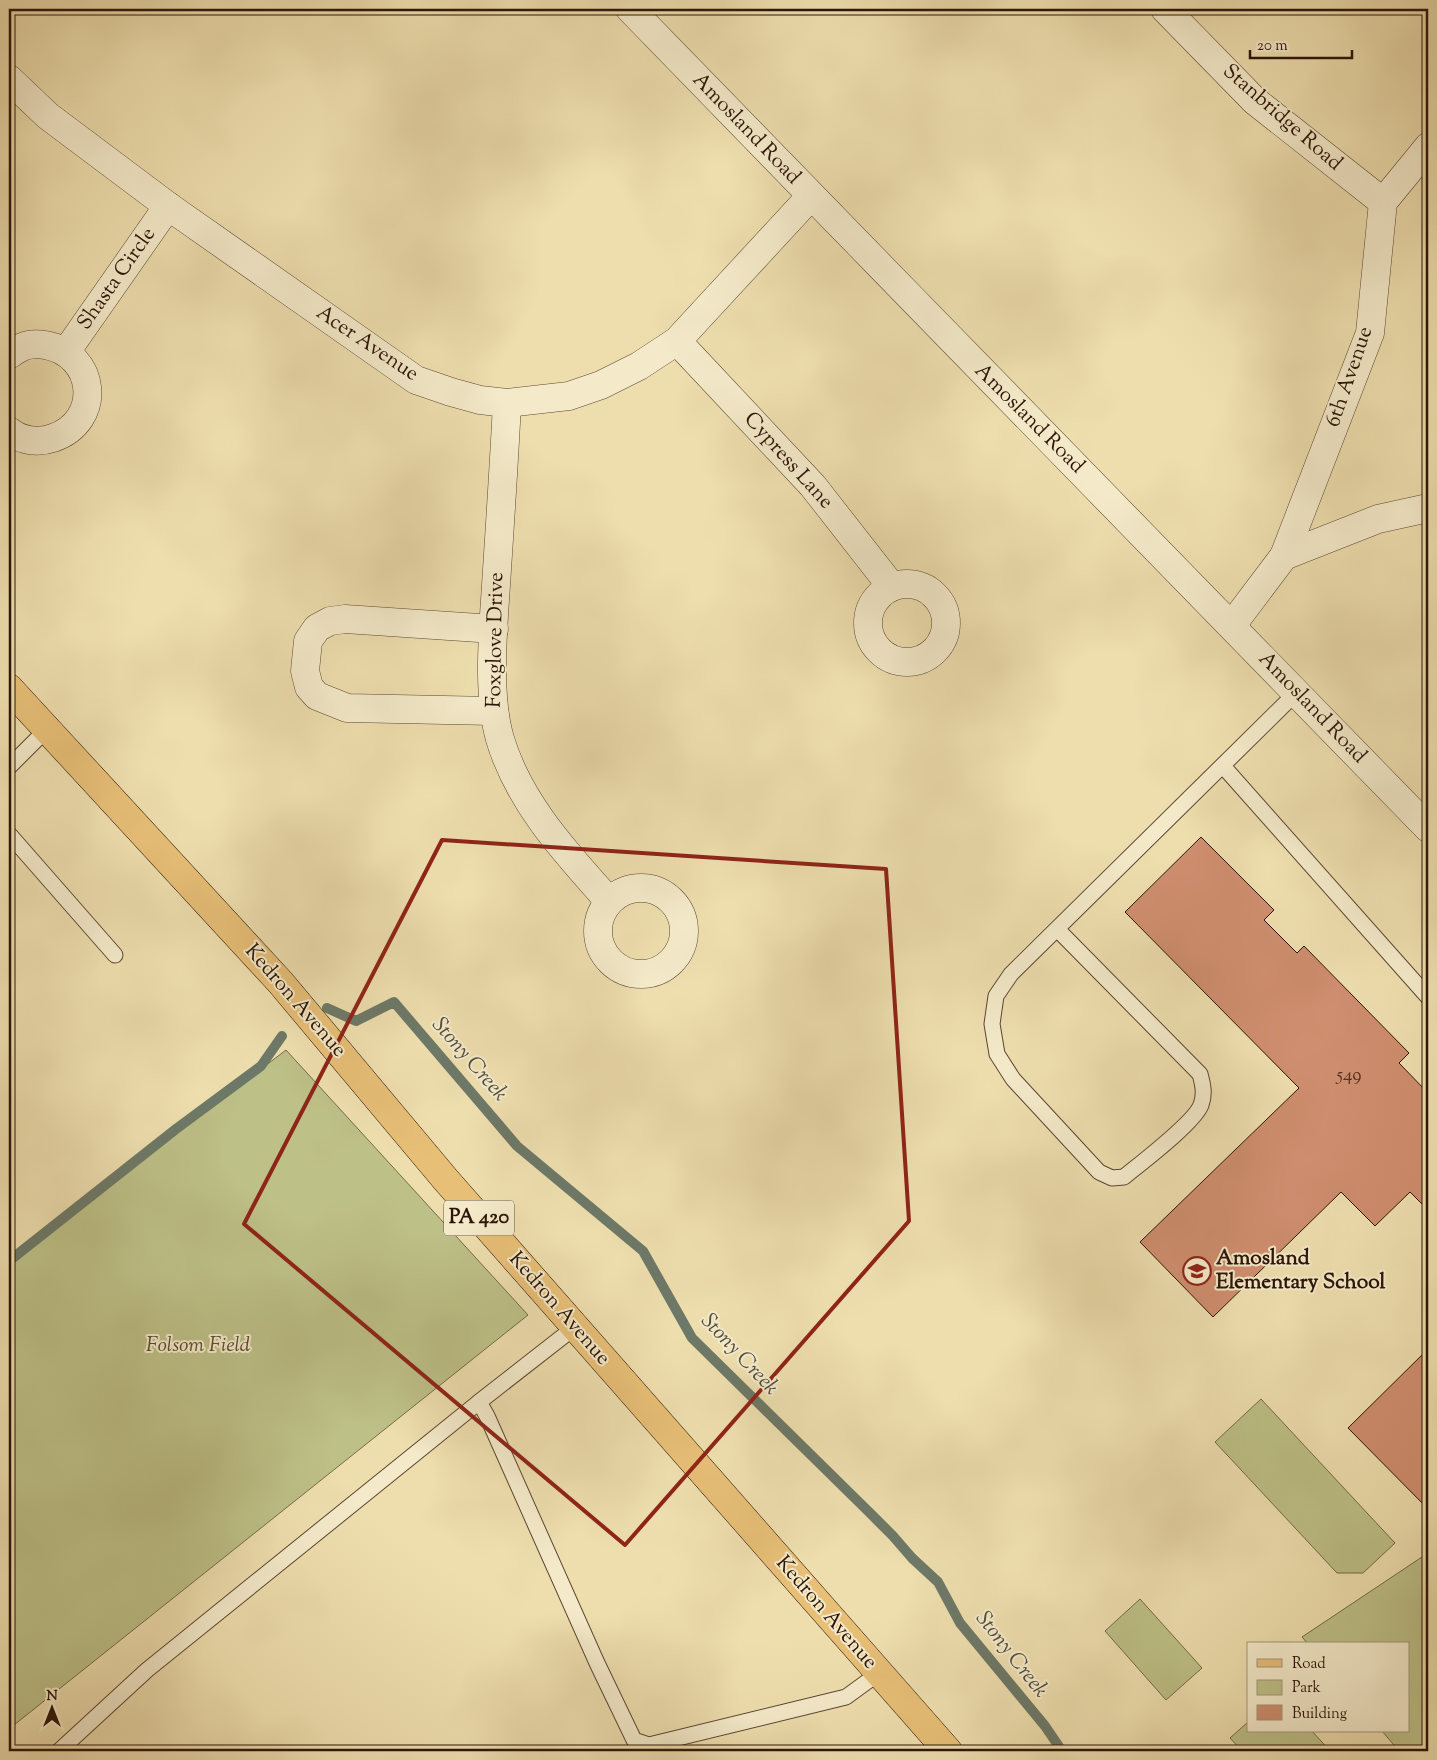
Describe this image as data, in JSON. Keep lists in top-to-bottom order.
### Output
{
  "streets": {
    "main road": ["Kedron Avenue", "PA 420"],
    "street": [
      "Stanbridge Road",
      "Amosland Road",
      "Shasta Circle",
      "Acer Avenue",
      "6th Avenue",
      "Cypress Lane",
      "Foxglove Drive"
    ]
  },
  "crossings": [
    ["Stanbridge Road", "6th Avenue"],
    ["Amosland Road", "Acer Avenue"],
    ["Amosland Road", "6th Avenue"],
    ["Shasta Circle", "Acer Avenue"],
    ["Acer Avenue", "Cypress Lane"],
    ["Acer Avenue", "Foxglove Drive"]
  ],
  "water": ["Stony Creek"],
  "parks": ["Folsom Field"],
  "places": {
    "school or university": ["Amosland Elementary School"]
  },
  "house_numbers": ["549"],
  "legend": ["Road", "Park", "Building"],
  "scale_bar": "20 m",
  "north": "top"
}
